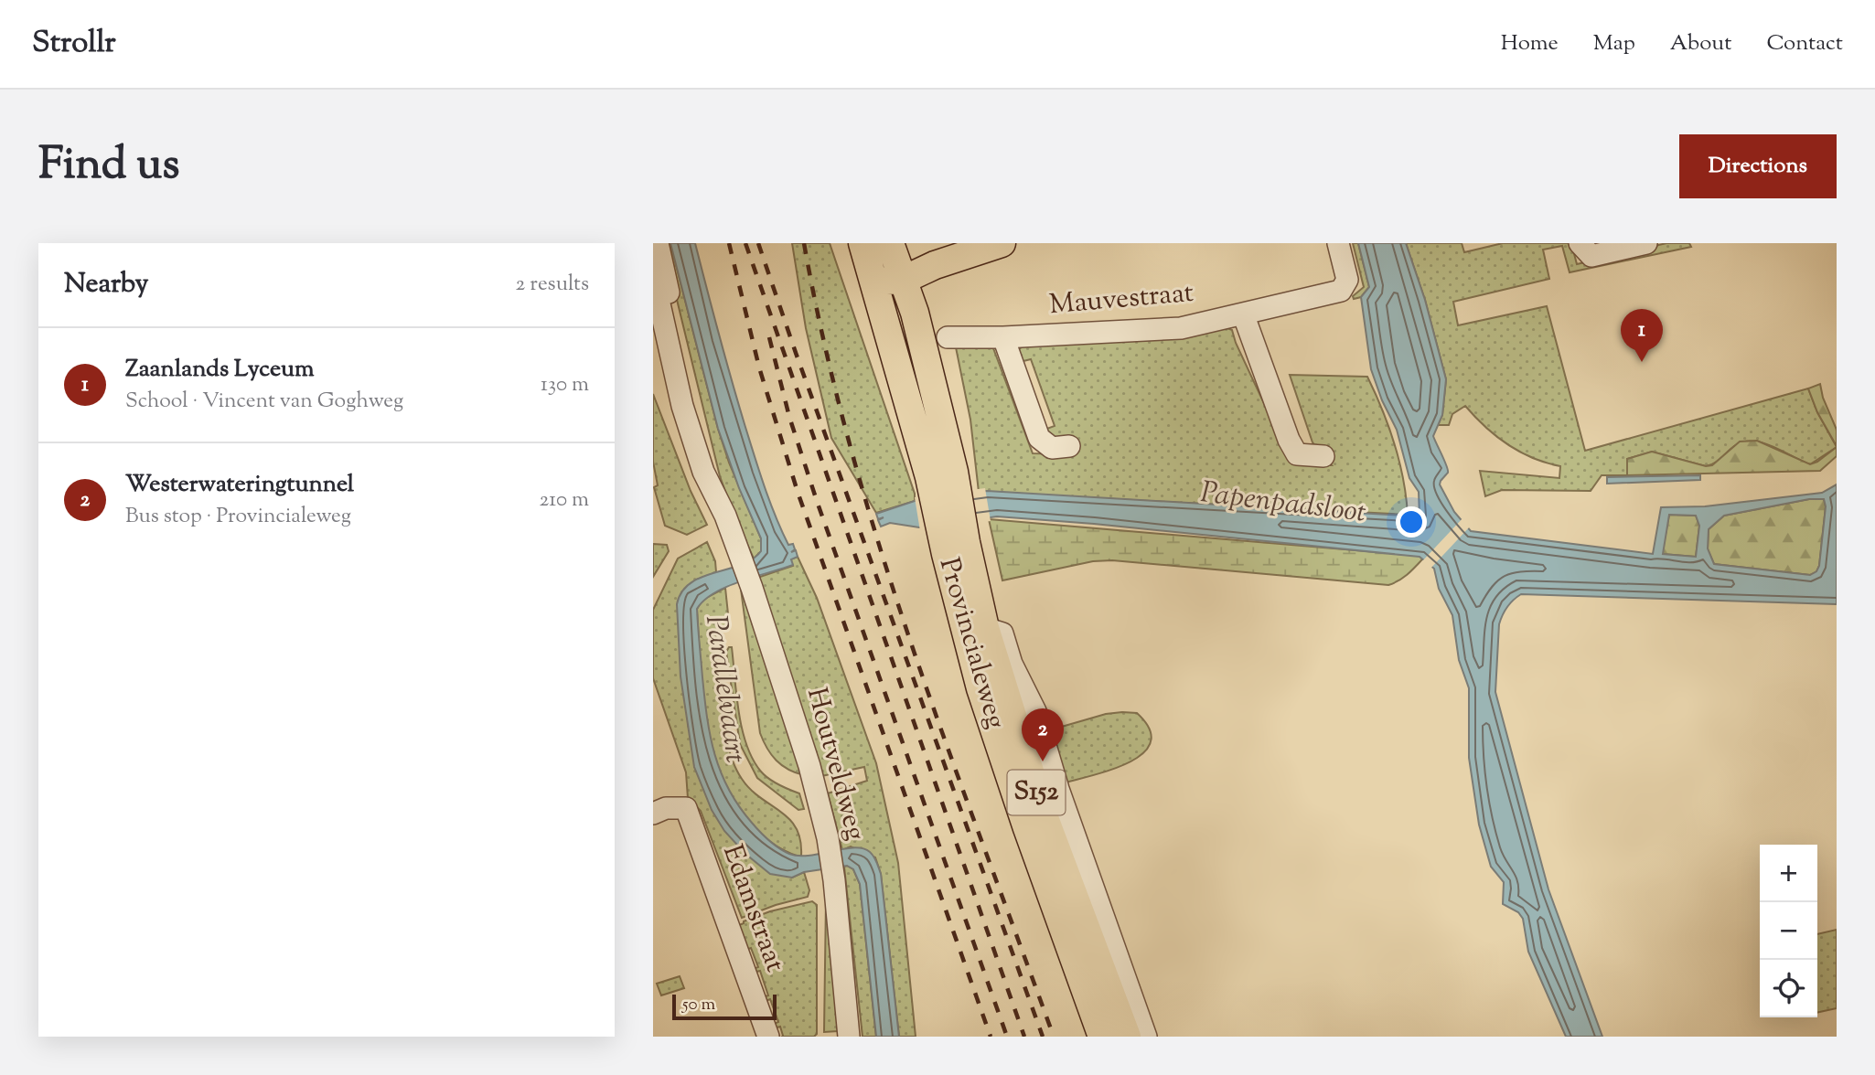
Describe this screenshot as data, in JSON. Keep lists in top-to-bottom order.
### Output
{
  "streets": {
    "main road": ["Provincialeweg", "S152"],
    "street": ["Mauvestraat", "Houtveldweg", "Edamstraat"]
  },
  "water": ["Papenpadsloot", "Parallelvaart"],
  "scale_bar": "50 m",
  "page": {
    "header": "Strollr",
    "nav": [
      "Home",
      "Map",
      "About",
      "Contact"
    ],
    "title": "Find us",
    "buttons": "Directions",
    "heading": ["Nearby", "2 results"],
    "pins": ["1", "2"],
    "list": [
      {
        "mark": "1",
        "name": "Zaanlands Lyceum",
        "note": "School · Vincent van Goghweg",
        "value": "130 m"
      },
      {
        "mark": "2",
        "name": "Westerwateringtunnel",
        "note": "Bus stop · Provincialeweg",
        "value": "210 m"
      }
    ],
    "map_buttons": ["+", "−"],
    "scale": "50 m"
  }
}
